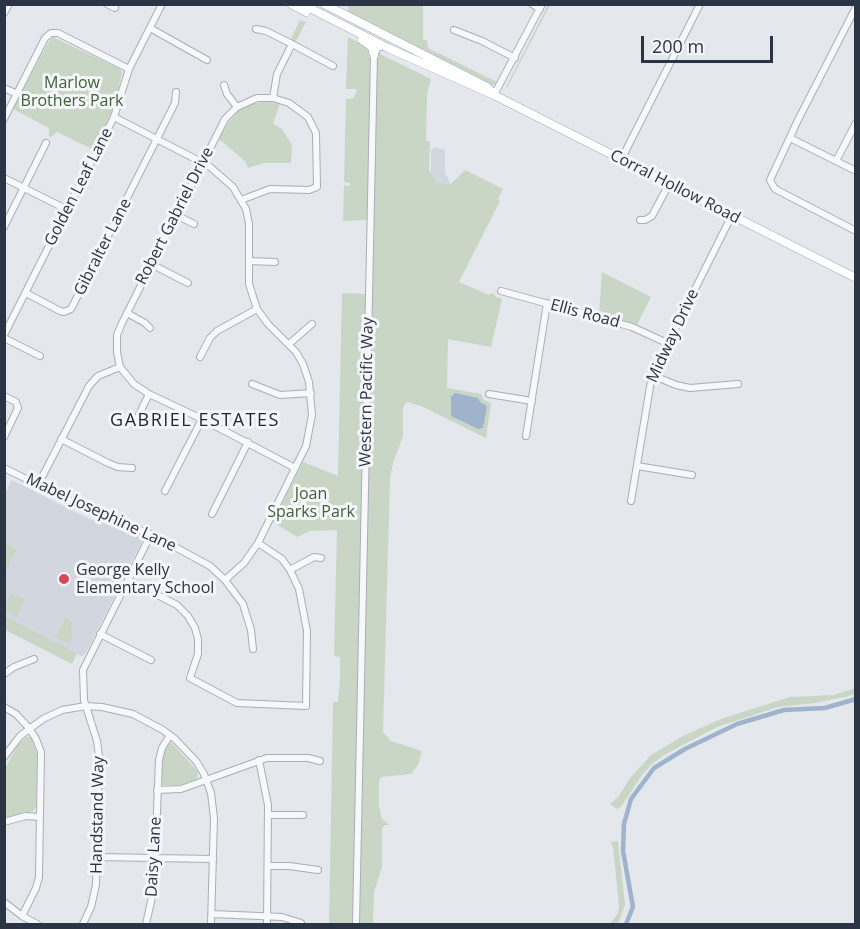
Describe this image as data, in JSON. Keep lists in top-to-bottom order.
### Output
{
  "streets": {
    "main road": ["Corral Hollow Road"],
    "street": [
      "Golden Leaf Lane",
      "Robert Gabriel Drive",
      "Gibralter Lane",
      "Ellis Road",
      "Midway Drive",
      "Western Pacific Way",
      "Mabel Josephine Lane",
      "Handstand Way",
      "Daisy Lane"
    ]
  },
  "crossings": [
    ["Golden Leaf Lane", "Gibralter Lane"],
    ["Corral Hollow Road", "Midway Drive"],
    ["Ellis Road", "Midway Drive"],
    ["Mabel Josephine Lane", "Handstand Way"]
  ],
  "districts": ["GABRIEL ESTATES"],
  "parks": ["Marlow Brothers Park", "Joan Sparks Park"],
  "places": ["George Kelly Elementary School"],
  "scale_bar": "200 m"
}
